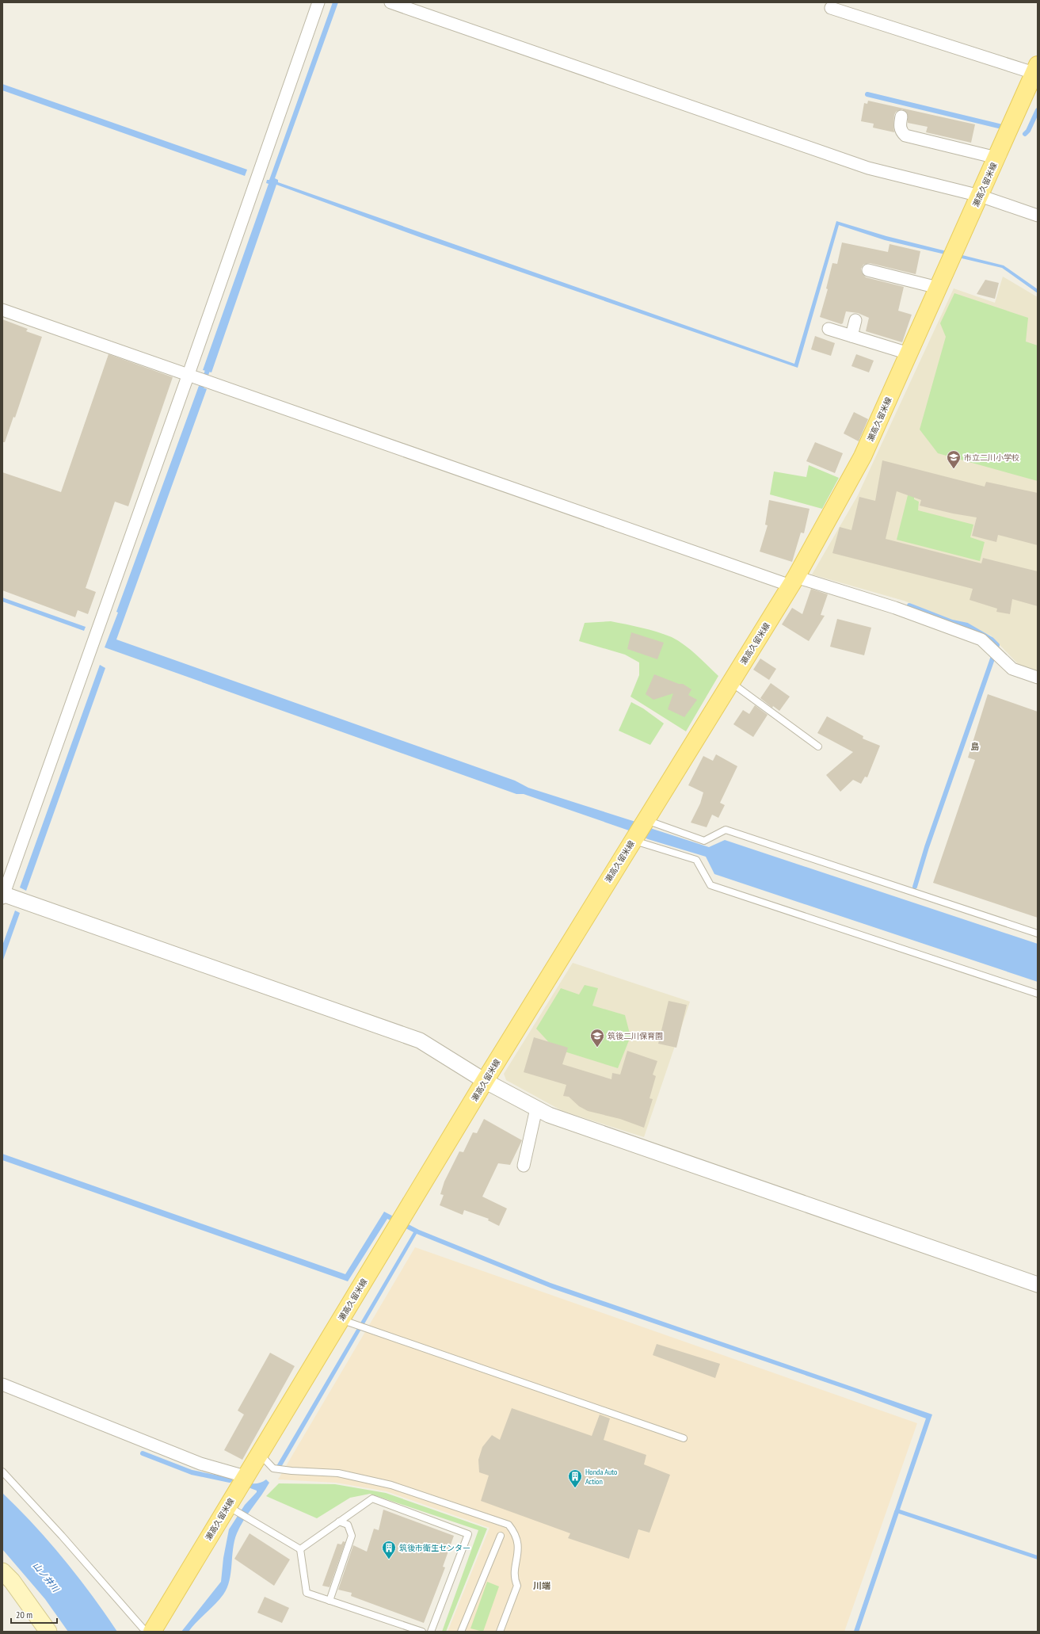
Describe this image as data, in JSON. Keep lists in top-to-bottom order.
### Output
{
  "streets": {
    "main road": ["瀬高久留米線"]
  },
  "districts": ["島", "川端"],
  "water": ["山ノ井川"],
  "places": {
    "school or university": ["市立二川小学校", "筑後二川保育園"],
    "building": ["Honda Auto Action", "筑後市衛生センター"]
  },
  "scale_bar": "20 m"
}
